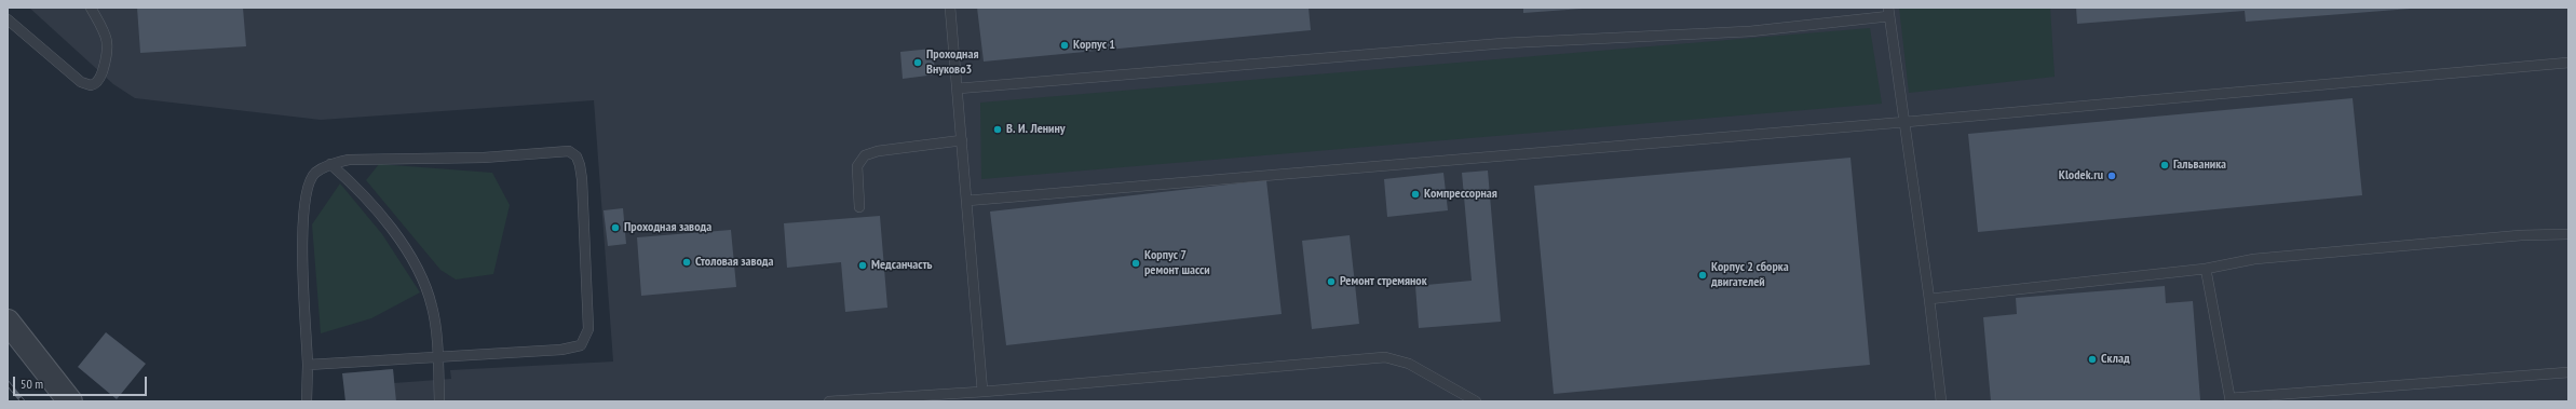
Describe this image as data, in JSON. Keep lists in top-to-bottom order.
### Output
{
  "places": [
    "Корпус 1",
    "Проходная Внуково3",
    "В. И. Ленину",
    "Гальваника",
    "Klodek.ru",
    "Компрессорная",
    "Проходная завода",
    "Столовая завода",
    "Корпус 7 ремонт шасси",
    "Медсанчасть",
    "Корпус 2 сборка двигателей",
    "Ремонт стремянок",
    "Склад"
  ],
  "scale_bar": "50 m"
}
